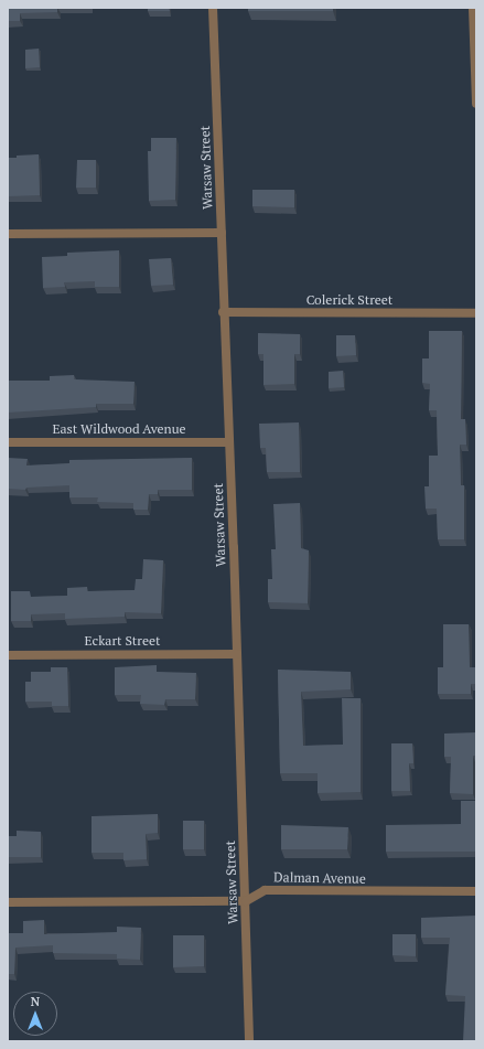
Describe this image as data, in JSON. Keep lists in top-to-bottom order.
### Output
{
  "streets": {
    "street": [
      "Warsaw Street",
      "Colerick Street",
      "East Wildwood Avenue",
      "Eckart Street",
      "Dalman Avenue"
    ]
  },
  "crossings": [
    ["Warsaw Street", "Colerick Street"],
    ["Warsaw Street", "East Wildwood Avenue"],
    ["Warsaw Street", "Eckart Street"],
    ["Warsaw Street", "Dalman Avenue"]
  ],
  "north": "top"
}
